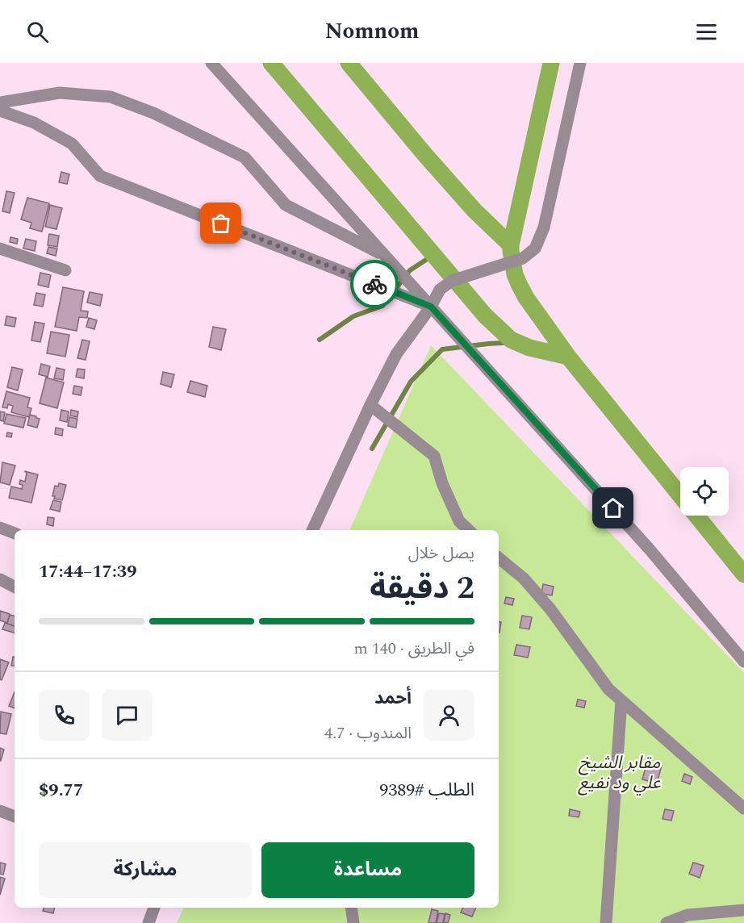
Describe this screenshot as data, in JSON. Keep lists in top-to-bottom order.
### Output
{
  "parks": ["مقابر الشيخ علي ود نفيع"],
  "page": {
    "header": "Nomnom",
    "heading": ["2 دقيقة", "يصل خلال", "17:39–17:44"],
    "panel": [
      "أحمد",
      "المندوب · 4.7",
      "الطلب #9389",
      "$9.77"
    ],
    "bar": "في الطريق · 140 m",
    "buttons": ["مساعدة", "مشاركة"]
  }
}
